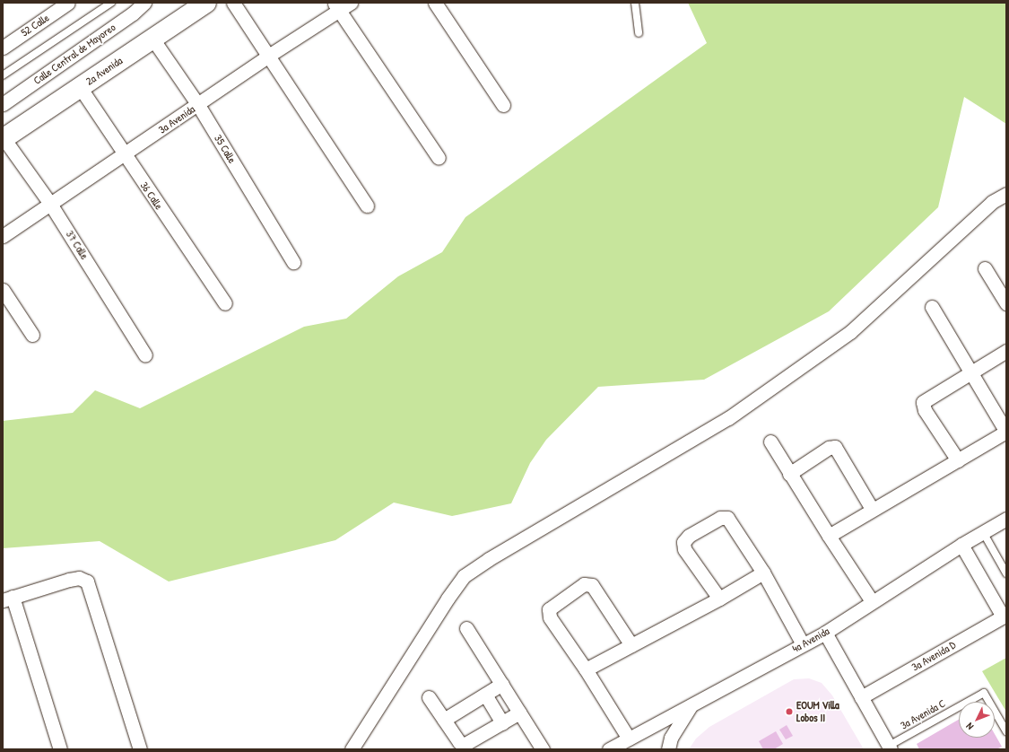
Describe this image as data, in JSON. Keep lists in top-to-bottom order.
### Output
{
  "streets": {
    "main road": ["2a Avenida"],
    "street": [
      "52 Calle",
      "Calle Central de Mayoreo",
      "3a Avenida",
      "35 Calle",
      "36 Calle",
      "37 Calle",
      "4a Avenida",
      "3a Avenida D"
    ],
    "lane": ["3a Avenida C"]
  },
  "crossings": [
    ["2a Avenida", "35 Calle"],
    ["2a Avenida", "36 Calle"],
    ["2a Avenida", "37 Calle"],
    ["3a Avenida", "35 Calle"],
    ["3a Avenida", "36 Calle"],
    ["3a Avenida", "37 Calle"]
  ],
  "places": ["EOUM Villa Lobos II"],
  "north": "bottom left"
}
